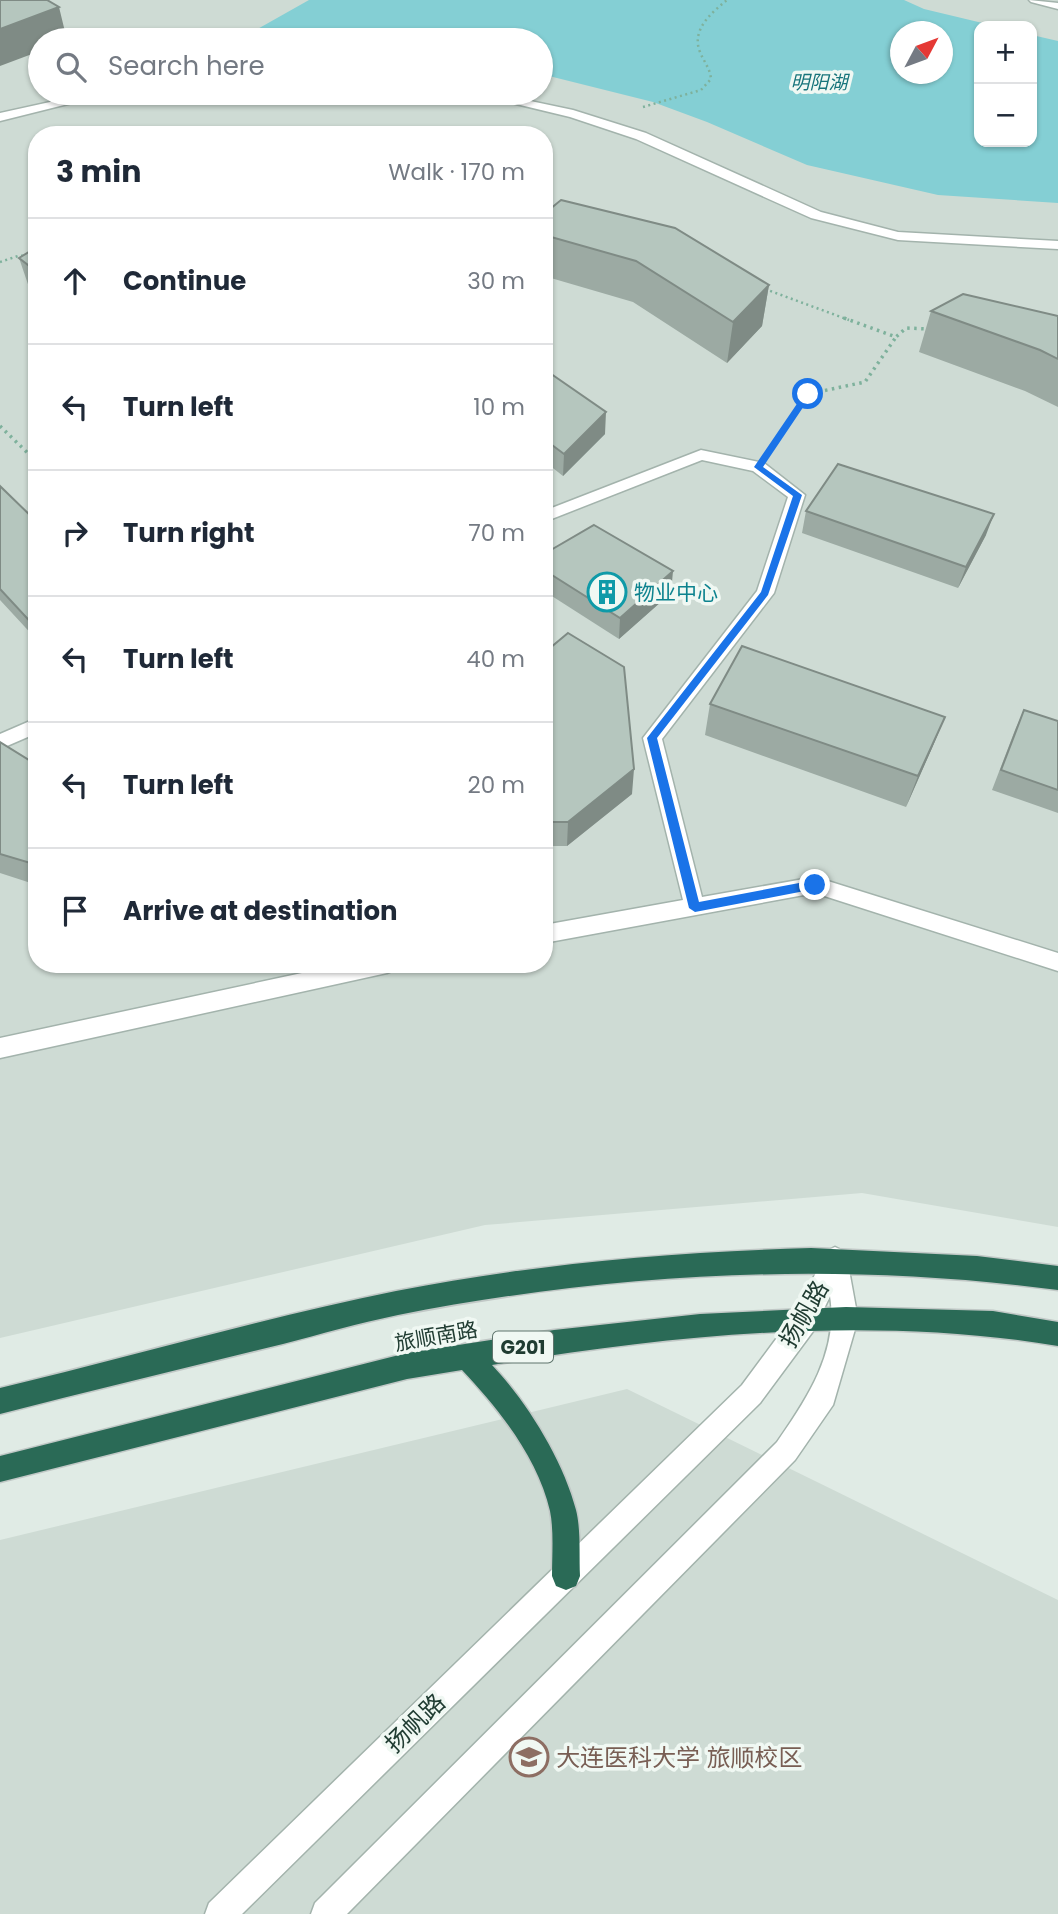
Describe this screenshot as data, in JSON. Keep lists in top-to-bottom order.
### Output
{
  "streets": {
    "highway": ["旅顺南路", "G201"],
    "street": ["扬帆路"]
  },
  "crossings": [
    ["扬帆路", "旅顺南路"]
  ],
  "water": ["明阳湖"],
  "places": {
    "building": ["物业中心"],
    "school or university": ["大连医科大学 旅顺校区"]
  },
  "north": "top right",
  "page": {
    "map_buttons": ["+", "−"],
    "search": "Search here",
    "heading": ["3 min", "Walk · 170 m"],
    "list": [
      ["Continue", "30 m"],
      ["Turn left", "10 m"],
      ["Turn right", "70 m"],
      ["Turn left", "40 m"],
      ["Turn left", "20 m"],
      "Arrive at destination"
    ]
  }
}
